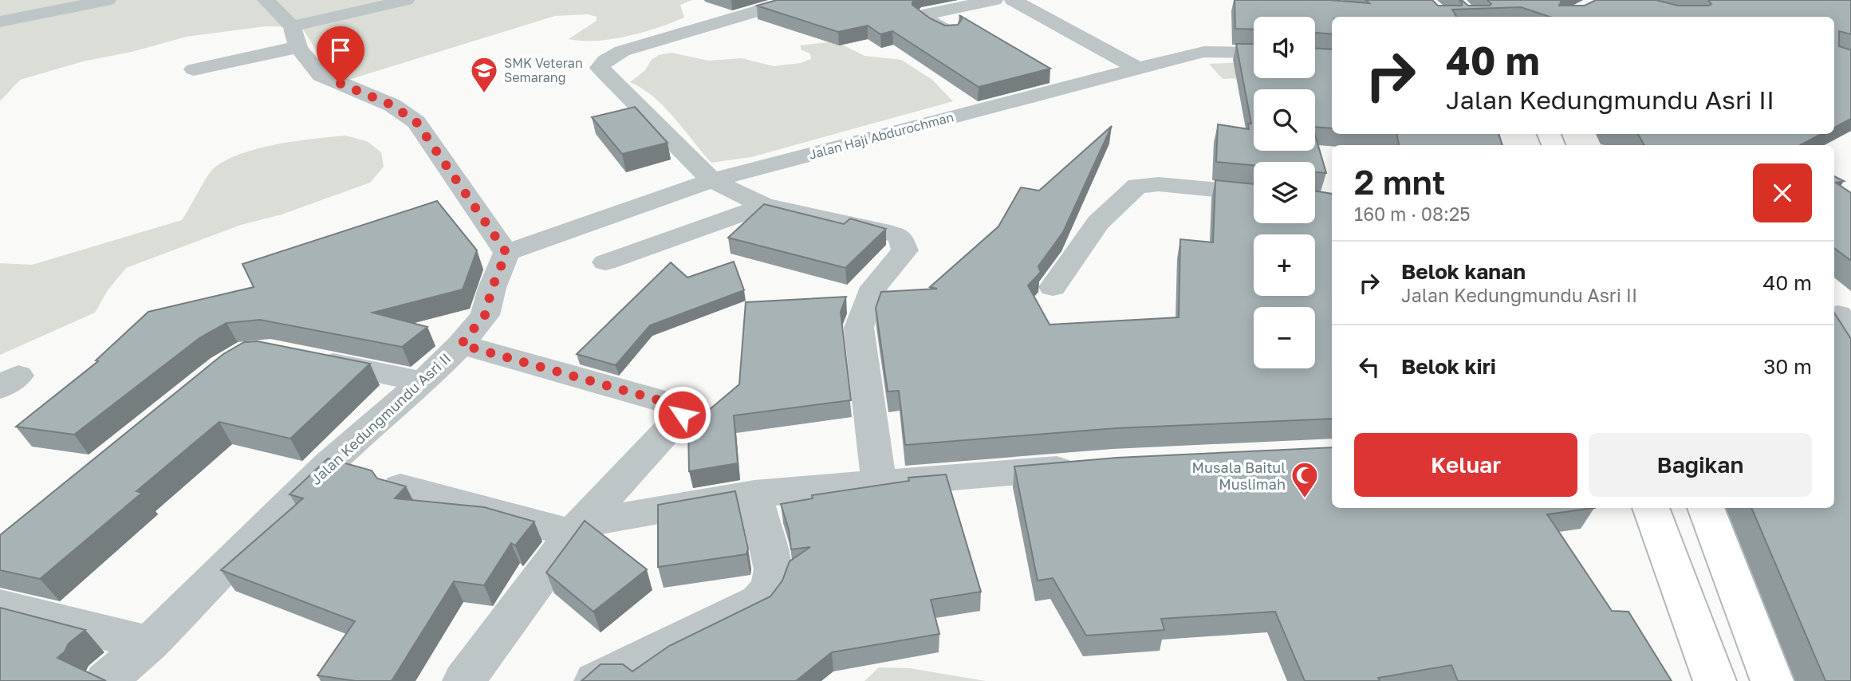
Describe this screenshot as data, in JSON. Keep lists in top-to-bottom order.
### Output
{
  "streets": {
    "street": ["Jalan Haji Abdurochman", "Jalan Kedungmundu Asri II"]
  },
  "crossings": [
    ["Jalan Haji Abdurochman", "Jalan Kedungmundu Asri II"]
  ],
  "places": {
    "school or university": ["SMK Veteran Semarang"],
    "mosque": ["Musala Baitul Muslimah"]
  },
  "page": {
    "map_buttons": ["+", "−"],
    "turn": ["40 m", "Jalan Kedungmundu Asri II"],
    "heading": ["2 mnt", "160 m · 08:25"],
    "list": [
      {
        "name": "Belok kanan",
        "note": "Jalan Kedungmundu Asri II",
        "value": "40 m"
      },
      {
        "name": "Belok kiri",
        "value": "30 m"
      }
    ],
    "buttons": ["Keluar", "Bagikan"]
  }
}
